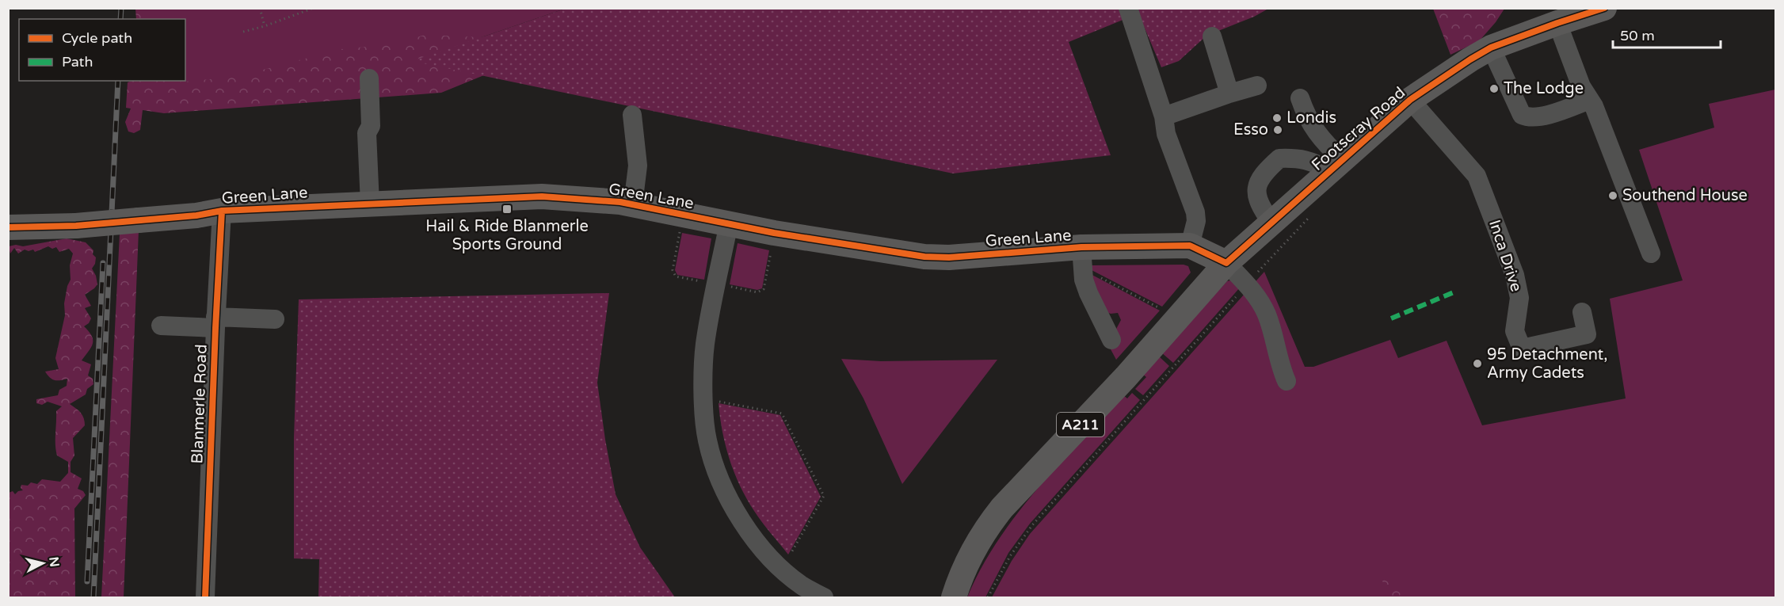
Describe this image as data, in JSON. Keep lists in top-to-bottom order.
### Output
{
  "streets": {
    "main road": ["Footscray Road", "Green Lane", "A211"],
    "street": ["Inca Drive", "Blanmerle Road"]
  },
  "crossings": [
    ["Footscray Road", "Green Lane"],
    ["Footscray Road", "Inca Drive"],
    ["Green Lane", "Blanmerle Road"]
  ],
  "places": {
    "other": [
      "The Lodge",
      "Londis",
      "Esso",
      "Southend House",
      "95 Detachment, Army Cadets"
    ],
    "transit": ["Hail & Ride Blanmerle Sports Ground"]
  },
  "legend": ["Cycle path", "Path"],
  "scale_bar": "50 m",
  "north": "right"
}
